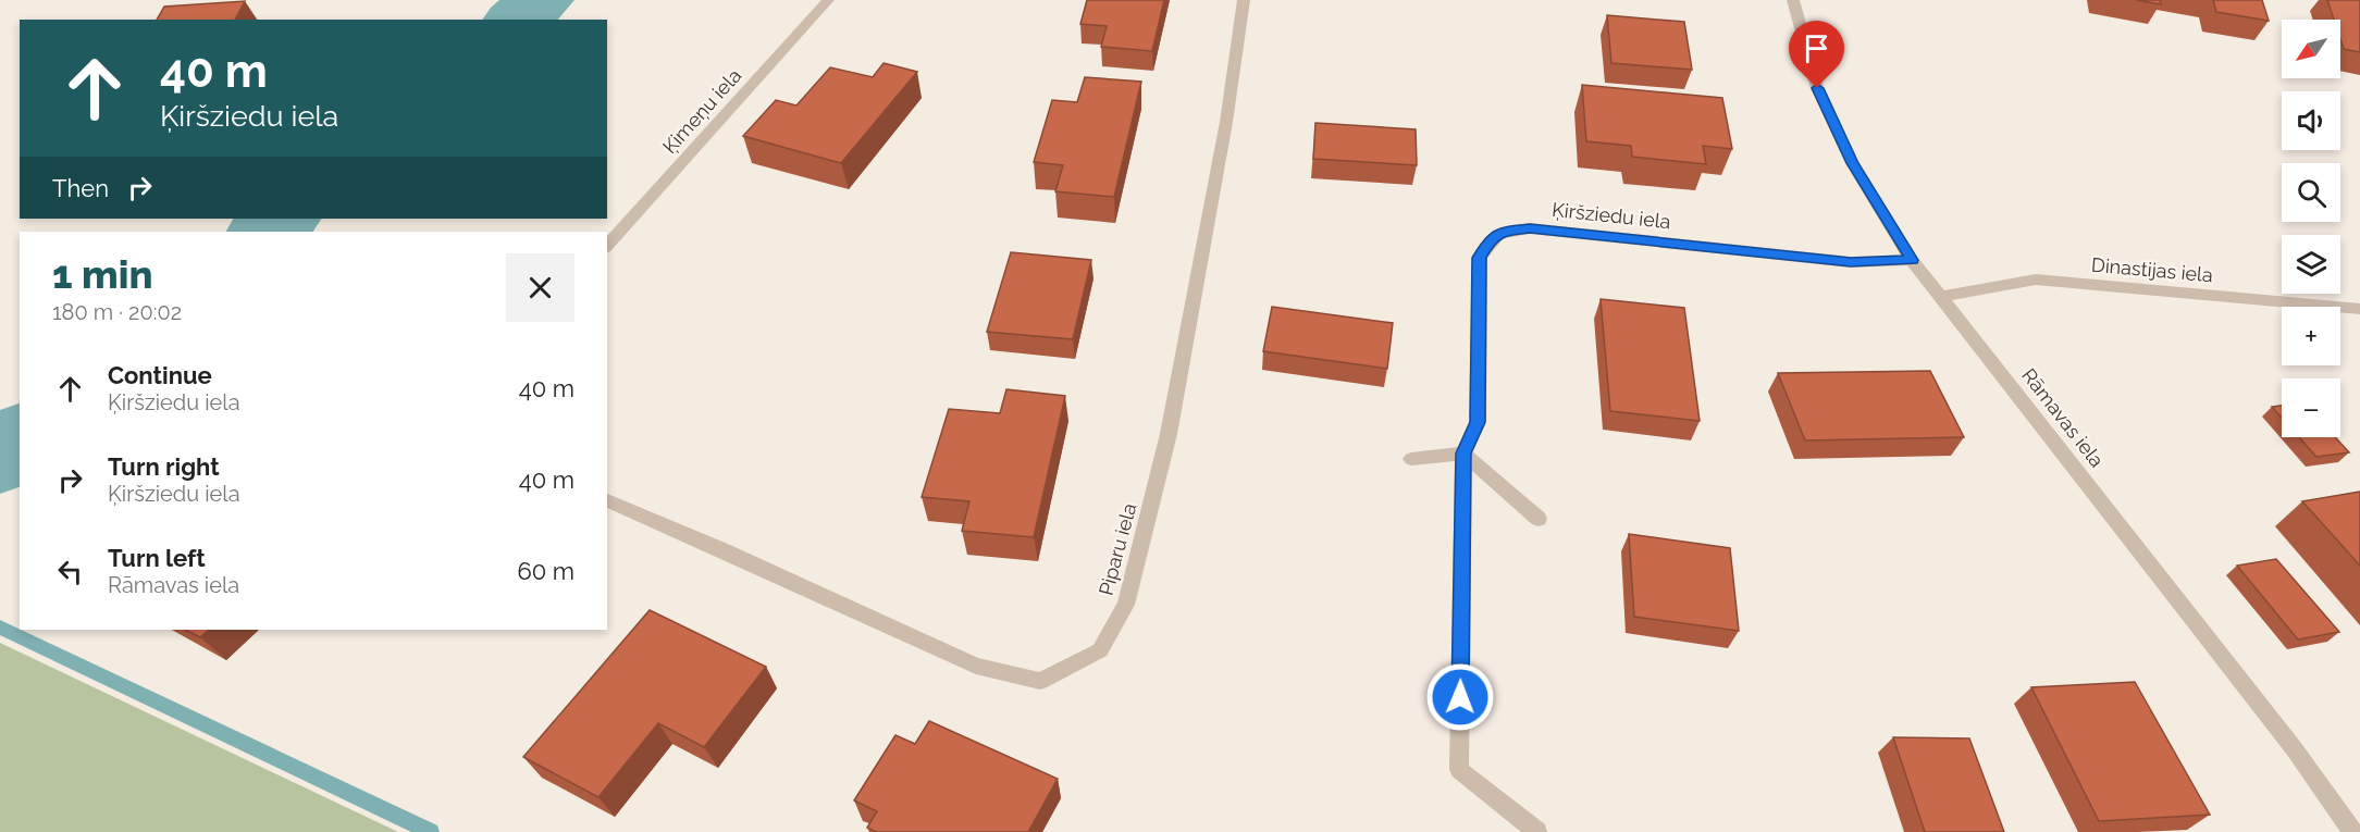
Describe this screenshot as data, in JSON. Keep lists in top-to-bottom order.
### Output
{
  "streets": {
    "street": [
      "Ķimeņu iela",
      "Ķiršziedu iela",
      "Dinastijas iela",
      "Rāmavas iela",
      "Piparu iela"
    ]
  },
  "crossings": [
    ["Ķiršziedu iela", "Rāmavas iela"],
    ["Dinastijas iela", "Rāmavas iela"]
  ],
  "north": "bottom left",
  "page": {
    "map_buttons": ["+", "−"],
    "turn": ["40 m", "Ķiršziedu iela"],
    "then": "Then",
    "heading": ["1 min", "180 m · 20:02"],
    "list": [
      {
        "name": "Continue",
        "note": "Ķiršziedu iela",
        "value": "40 m"
      },
      {
        "name": "Turn right",
        "note": "Ķiršziedu iela",
        "value": "40 m"
      },
      {
        "name": "Turn left",
        "note": "Rāmavas iela",
        "value": "60 m"
      }
    ]
  }
}
